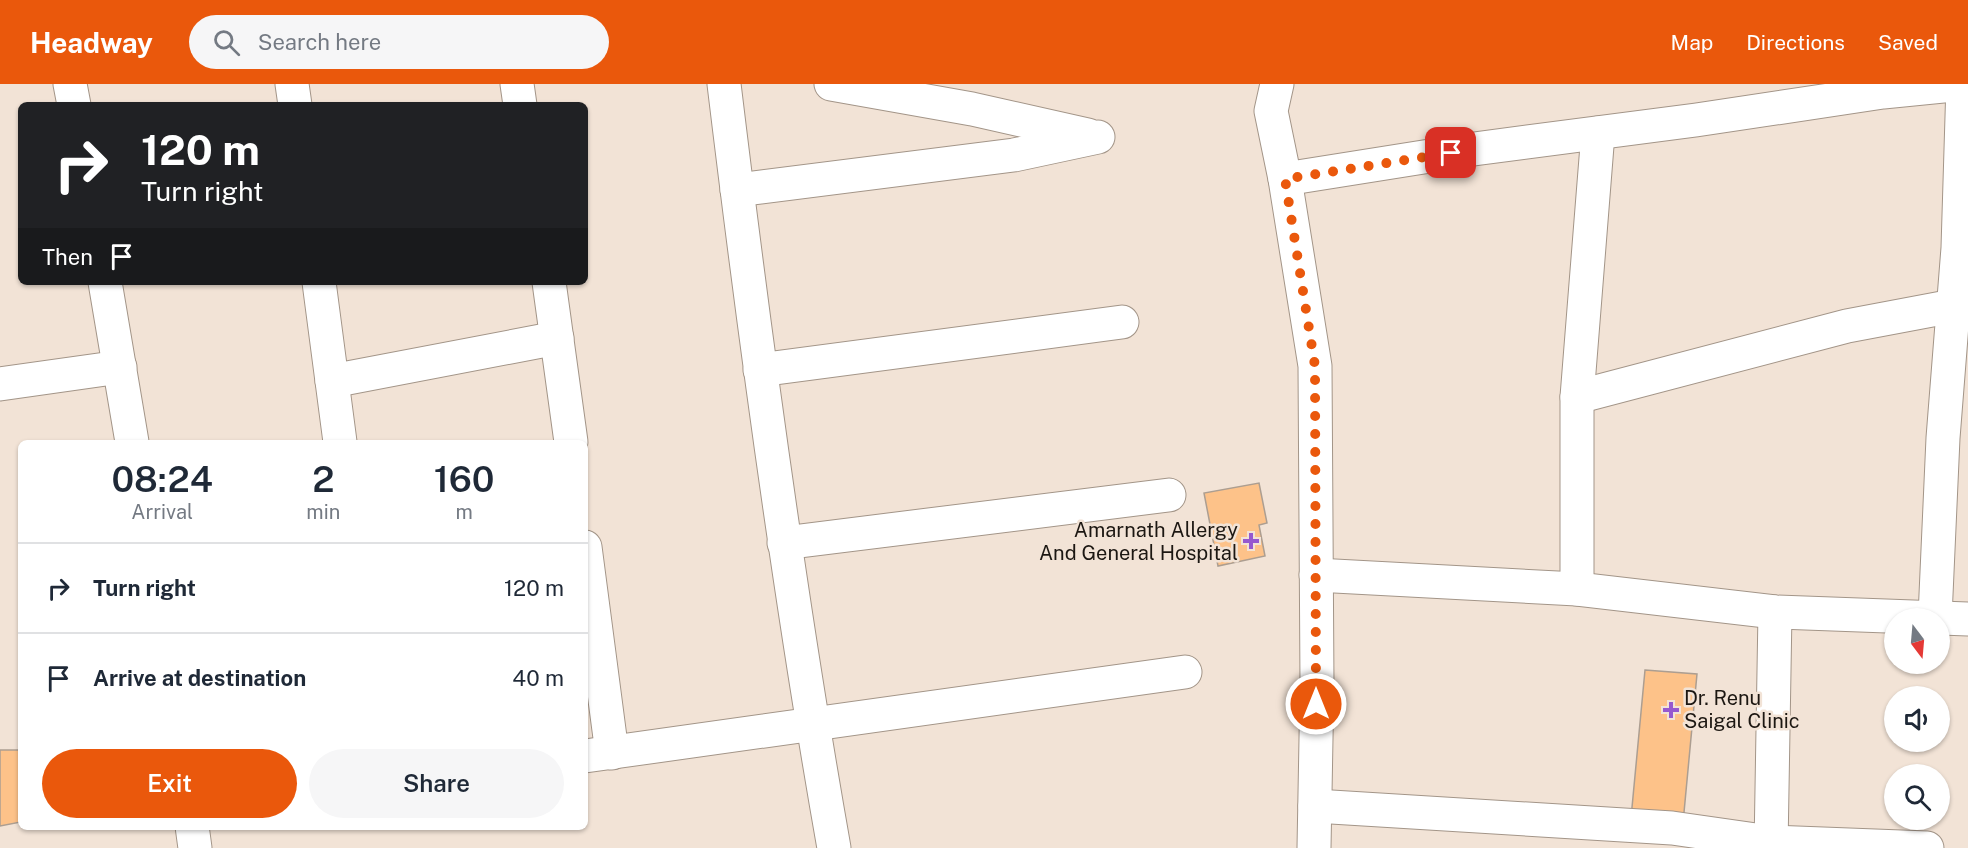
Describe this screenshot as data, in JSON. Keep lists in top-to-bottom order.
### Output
{
  "places": {
    "health": ["Amarnath Allergy And General Hospital", "Dr. Renu Saigal Clinic"]
  },
  "north": "bottom",
  "page": {
    "header": "Headway",
    "search": "Search here",
    "nav": ["Map", "Directions", "Saved"],
    "turn": ["120 m", "Turn right"],
    "then": "Then",
    "eta": [
      "08:24",
      "Arrival",
      "2",
      "min",
      "160",
      "m"
    ],
    "list": [
      {
        "name": "Turn right",
        "value": "120 m"
      },
      {
        "name": "Arrive at destination",
        "value": "40 m"
      }
    ],
    "buttons": ["Exit", "Share"]
  }
}
